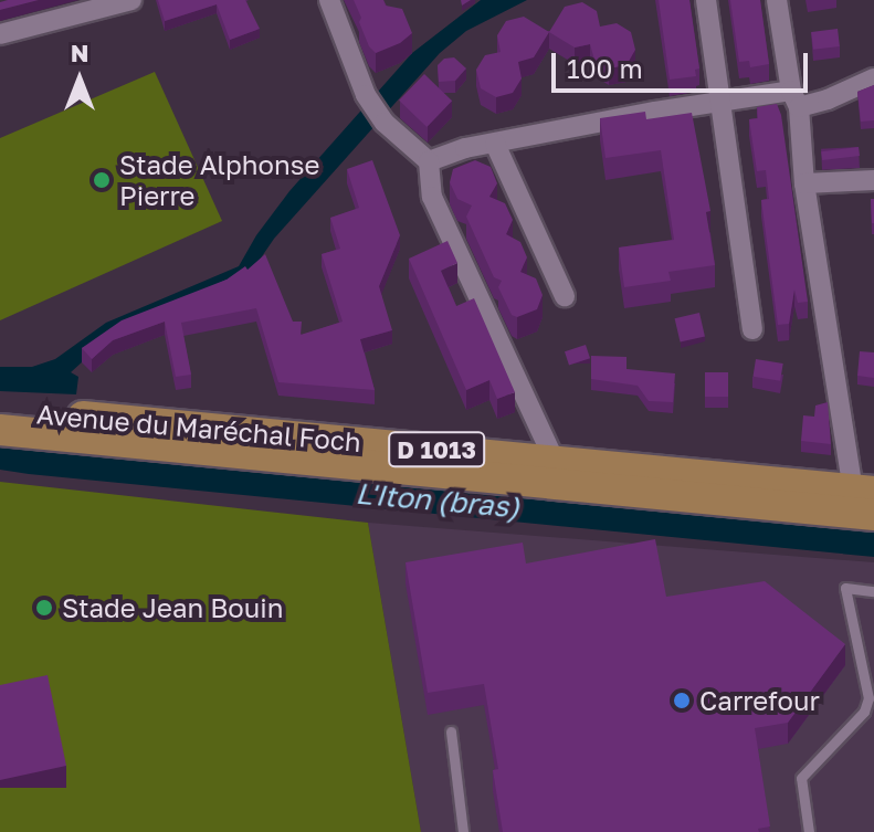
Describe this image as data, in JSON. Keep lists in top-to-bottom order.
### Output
{
  "streets": {
    "main road": ["Avenue du Maréchal Foch", "D 1013"]
  },
  "water": ["L'Iton (bras)"],
  "places": ["Stade Alphonse Pierre", "Stade Jean Bouin", "Carrefour"],
  "scale_bar": "100 m",
  "north": "top"
}
